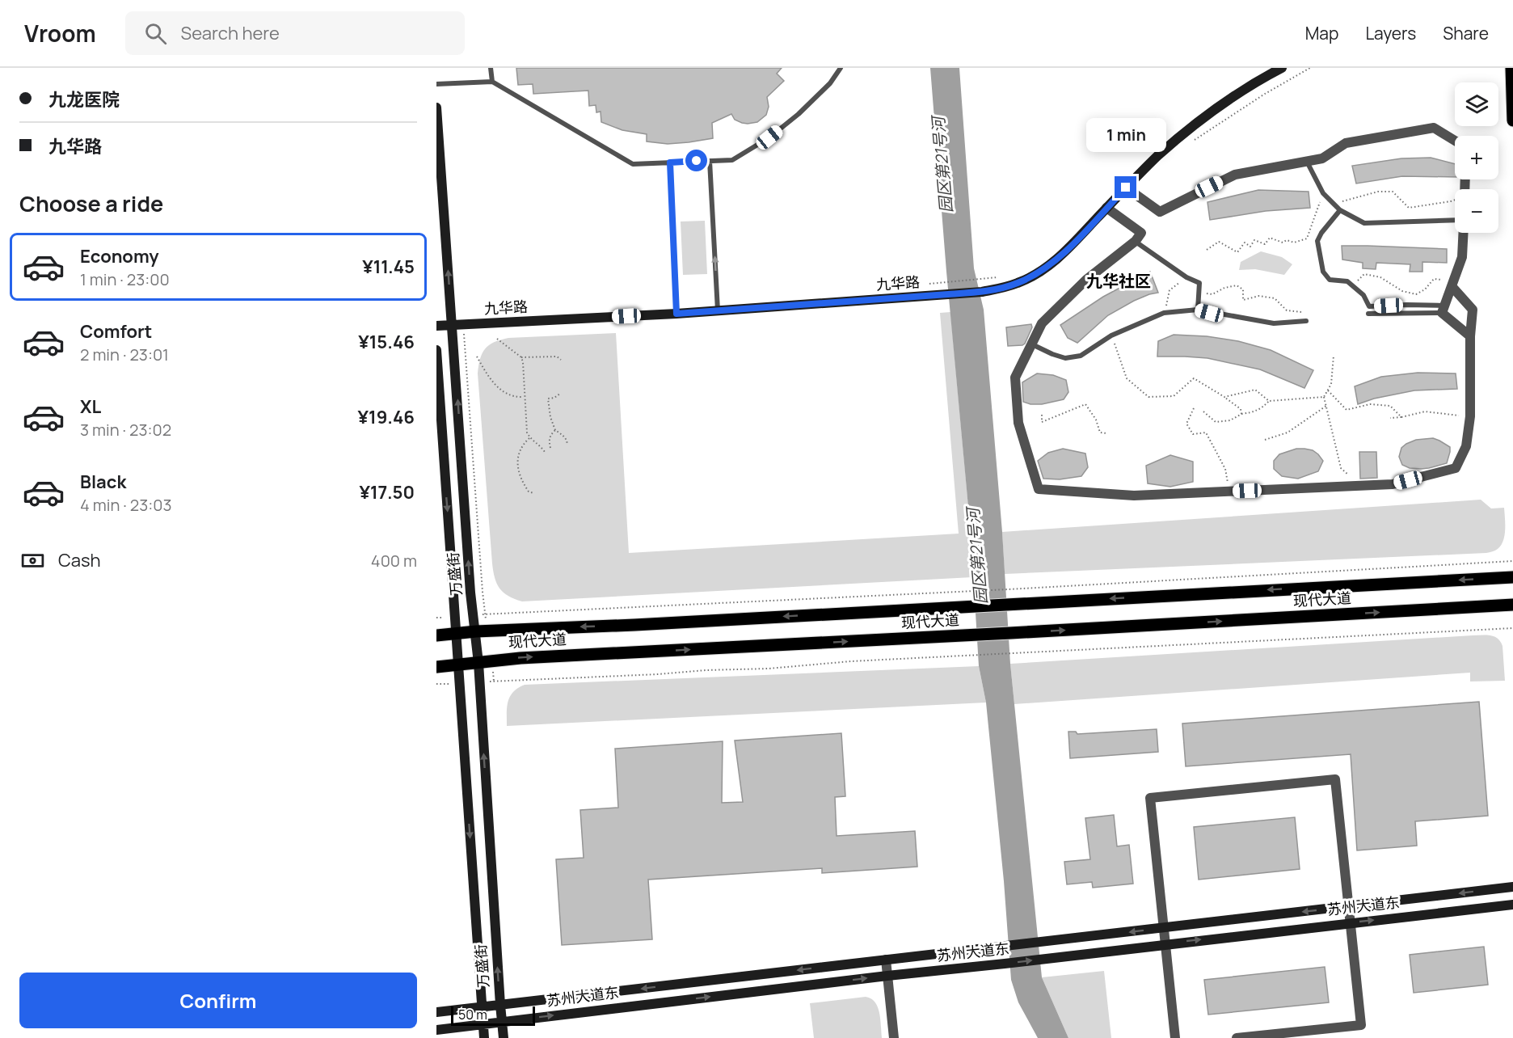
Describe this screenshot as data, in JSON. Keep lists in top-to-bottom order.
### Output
{
  "streets": {
    "main road": [
      "九华路",
      "万盛街",
      "现代大道",
      "苏州大道东"
    ]
  },
  "crossings": [
    ["九华路", "万盛街"],
    ["万盛街", "现代大道"],
    ["万盛街", "苏州大道东"]
  ],
  "districts": ["九华社区"],
  "water": ["园区第21号河"],
  "scale_bar": "50 m",
  "page": {
    "header": "Vroom",
    "search": "Search here",
    "nav": ["Map", "Layers", "Share"],
    "banner": ["九龙医院", "九华路"],
    "map_buttons": ["+", "−"],
    "bubble": "1 min",
    "heading": "Choose a ride",
    "list": [
      {
        "name": "Economy",
        "note": "1 min · 23:00",
        "value": "¥11.45"
      },
      {
        "name": "Comfort",
        "note": "2 min · 23:01",
        "value": "¥15.46"
      },
      {
        "name": "XL",
        "note": "3 min · 23:02",
        "value": "¥19.46"
      },
      {
        "name": "Black",
        "note": "4 min · 23:03",
        "value": "¥17.50"
      }
    ],
    "pay": ["Cash", "400 m"],
    "buttons": "Confirm",
    "scale": "50 m"
  }
}
